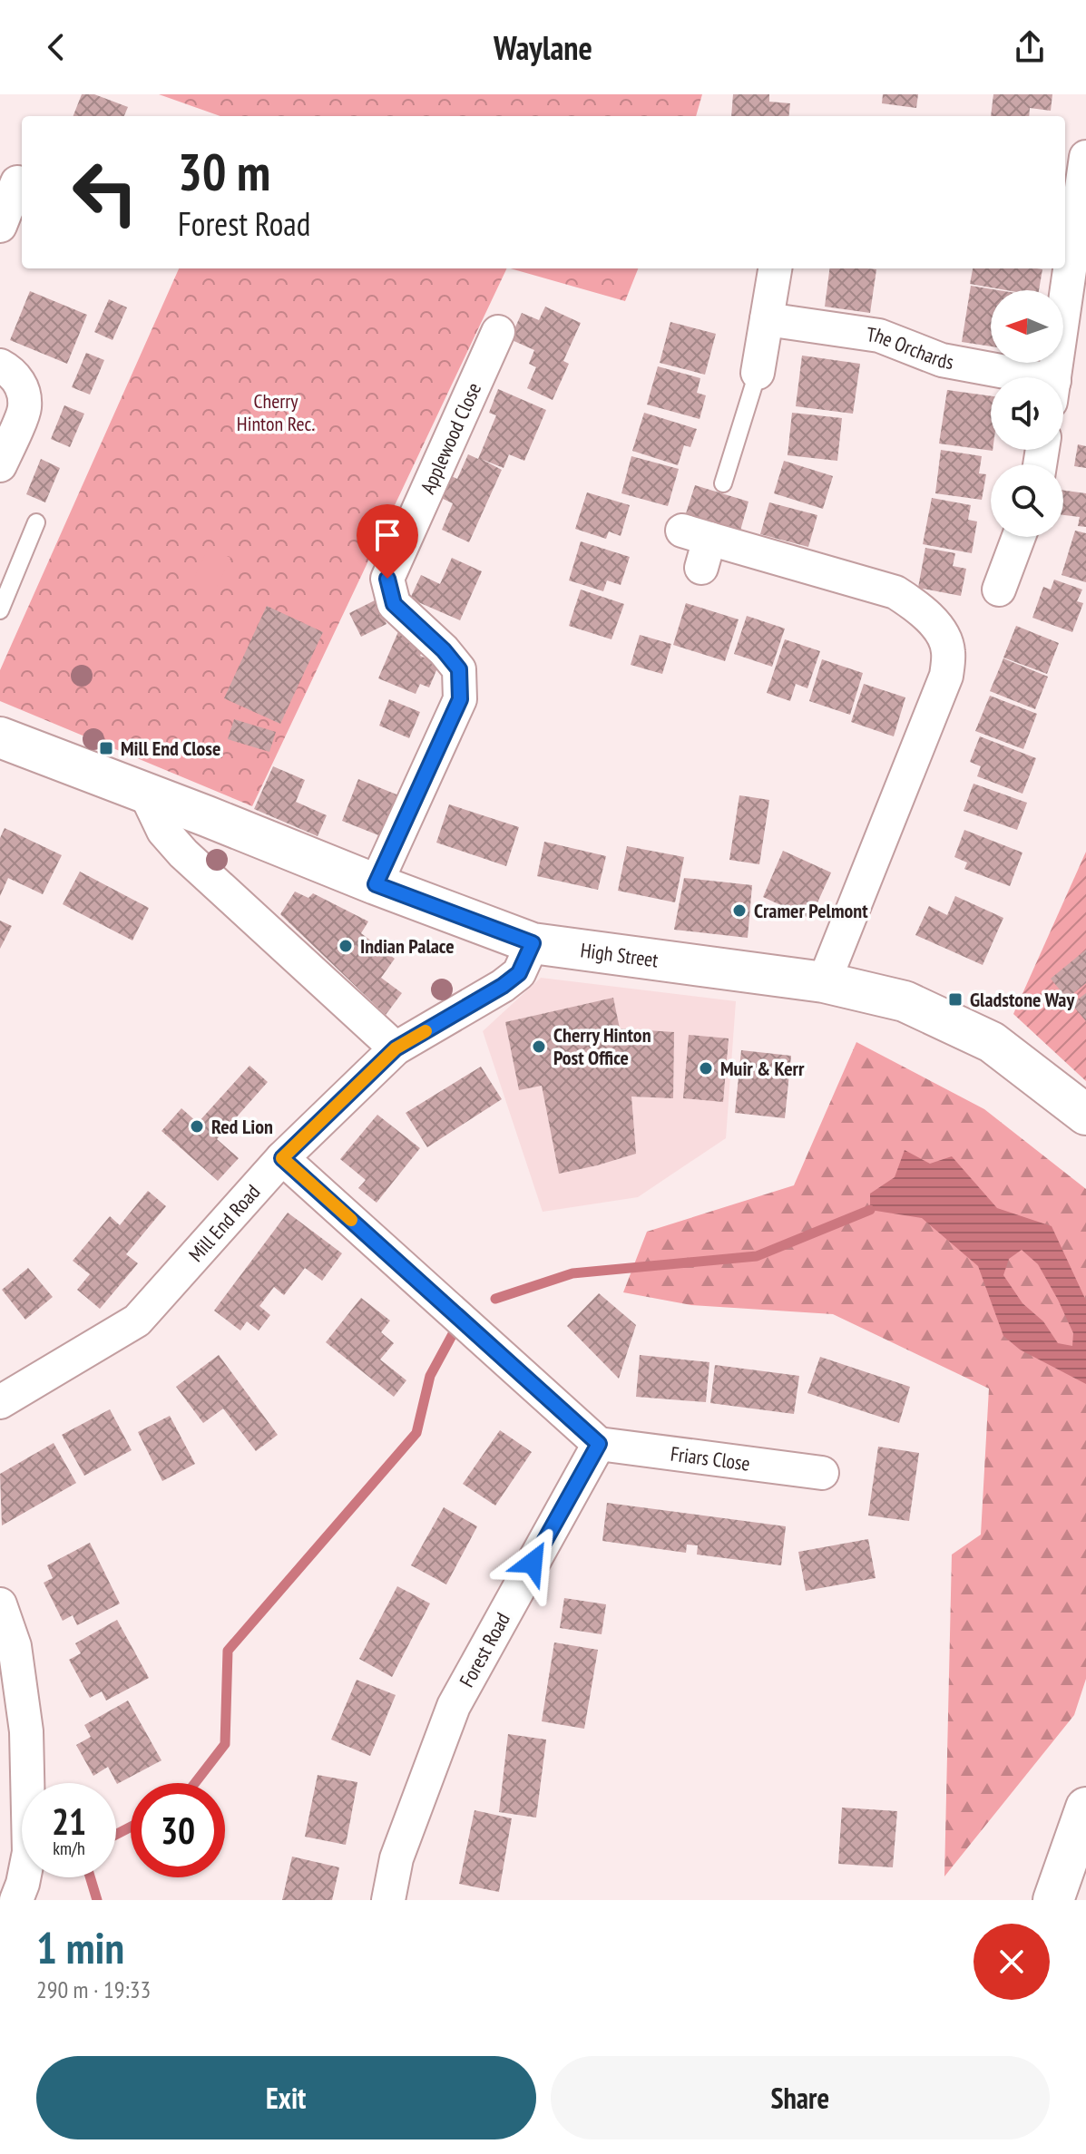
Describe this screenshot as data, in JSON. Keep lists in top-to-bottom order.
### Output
{
  "streets": {
    "street": [
      "The Orchards",
      "Applewood Close",
      "High Street",
      "Mill End Road",
      "Friars Close",
      "Forest Road"
    ]
  },
  "crossings": [
    ["Applewood Close", "High Street"],
    ["High Street", "Mill End Road"],
    ["Friars Close", "Forest Road"]
  ],
  "parks": ["Cherry Hinton Rec."],
  "places": {
    "transit": ["Mill End Close", "Gladstone Way"],
    "other": [
      "Cramer Pelmont",
      "Indian Palace",
      "Cherry Hinton Post Office",
      "Muir & Kerr",
      "Red Lion"
    ]
  },
  "north": "left",
  "page": {
    "header": "Waylane",
    "turn": ["30 m", "Forest Road"],
    "speed": "21 km/h",
    "limit": "30",
    "heading": ["1 min", "290 m · 19:33"],
    "buttons": ["Exit", "Share"]
  }
}
